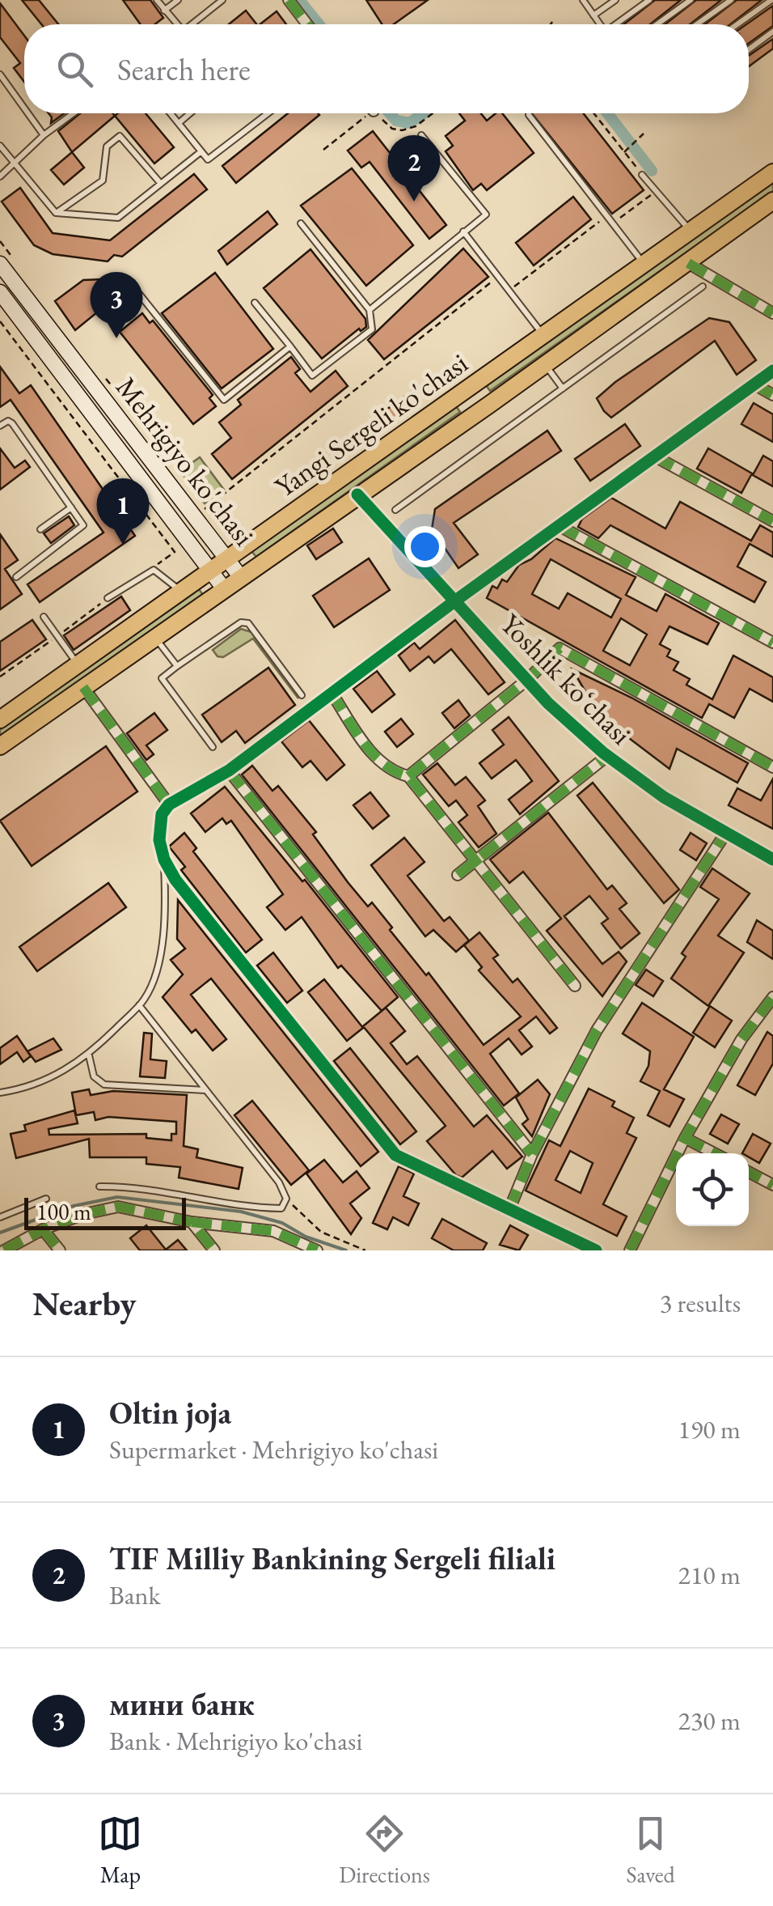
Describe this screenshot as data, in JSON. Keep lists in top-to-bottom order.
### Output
{
  "streets": {
    "main road": ["Yangi Sergeli ko'chasi", "Mehrigiyo ko'chasi"],
    "street": ["Yoshlik koʻchasi"]
  },
  "crossings": [
    ["Yangi Sergeli ko'chasi", "Mehrigiyo ko'chasi"],
    ["Yangi Sergeli ko'chasi", "Yoshlik koʻchasi"]
  ],
  "scale_bar": "100 m",
  "page": {
    "search": "Search here",
    "pins": ["2", "3", "1"],
    "scale": "100 m",
    "heading": ["Nearby", "3 results"],
    "list": [
      {
        "mark": "1",
        "name": "Oltin joja",
        "note": "Supermarket · Mehrigiyo ko'chasi",
        "value": "190 m"
      },
      {
        "mark": "2",
        "name": "TIF Milliy Bankining Sergeli filiali",
        "note": "Bank",
        "value": "210 m"
      },
      {
        "mark": "3",
        "name": "мини банк",
        "note": "Bank · Mehrigiyo ko'chasi",
        "value": "230 m"
      }
    ],
    "nav": ["Map", "Directions", "Saved"]
  }
}
